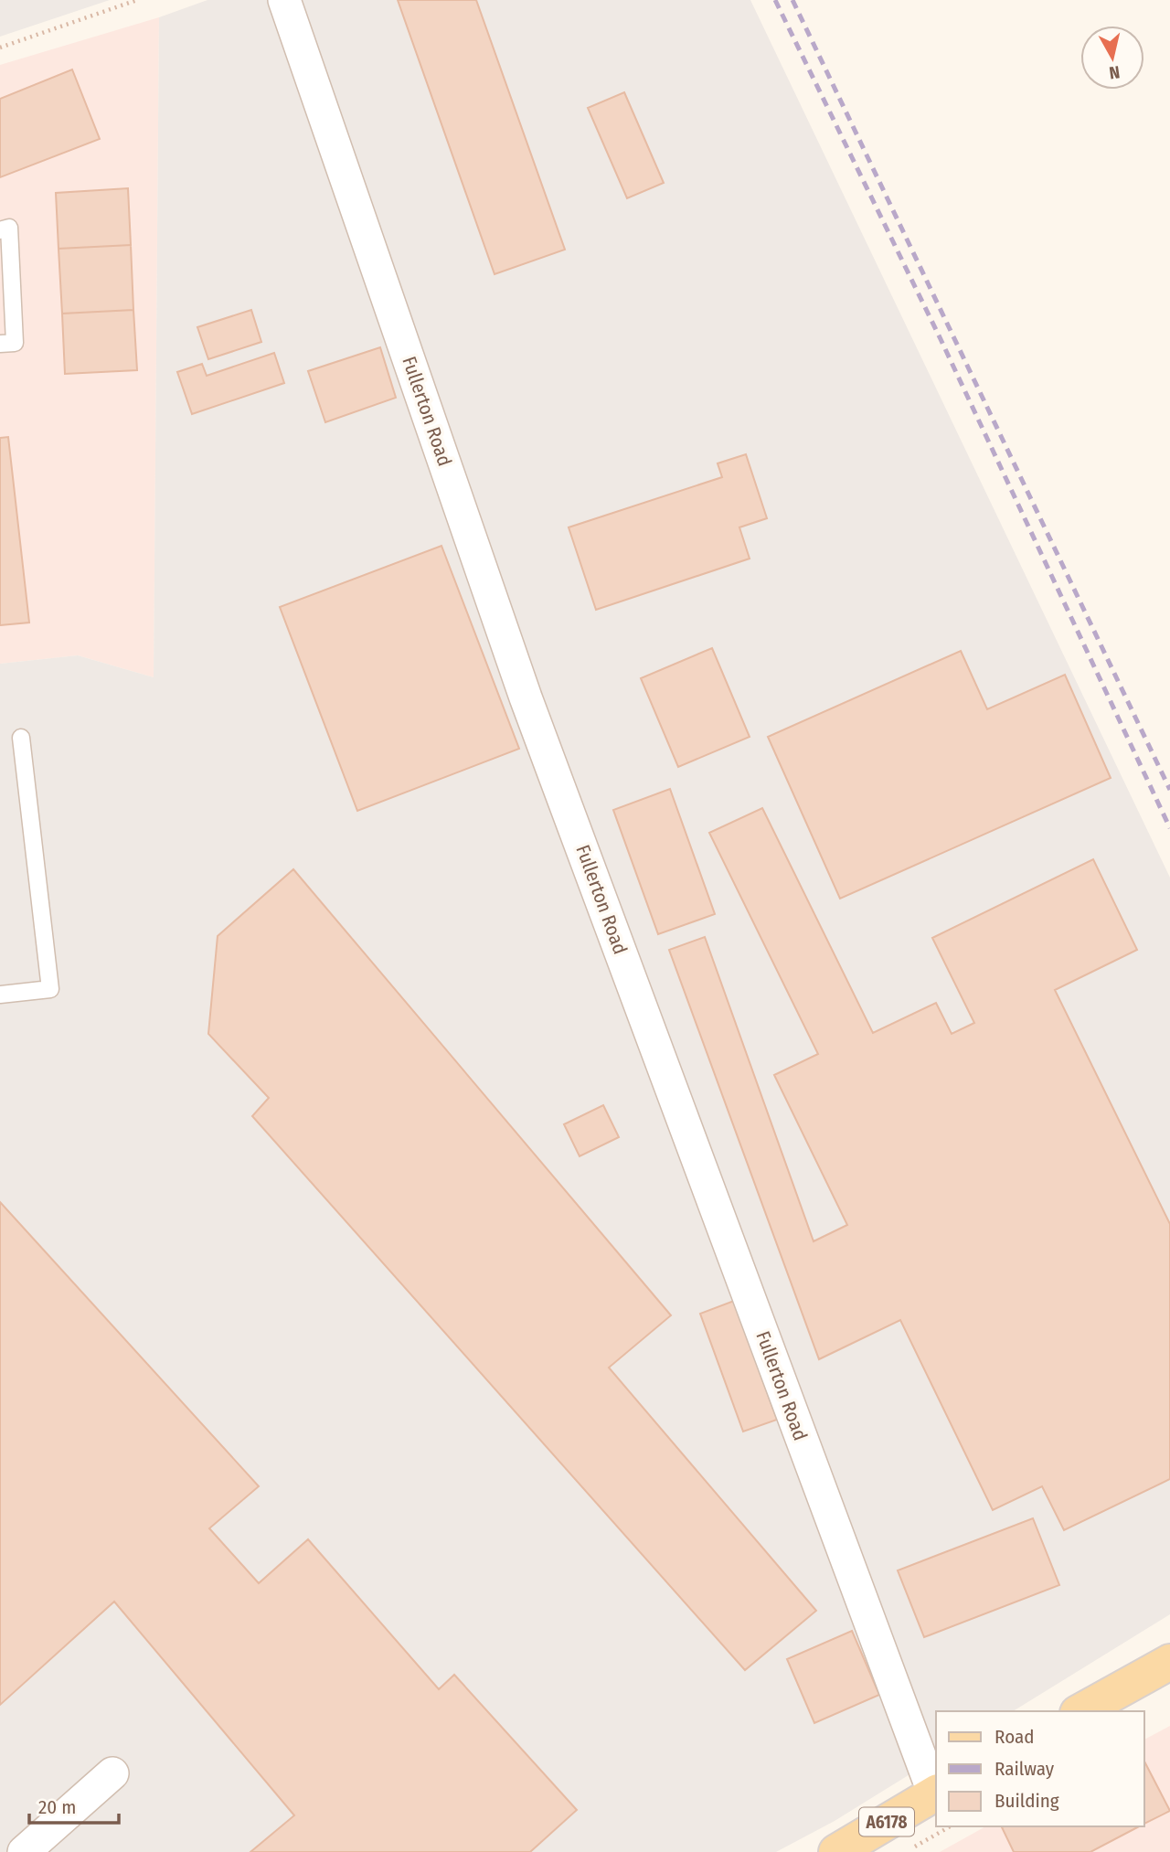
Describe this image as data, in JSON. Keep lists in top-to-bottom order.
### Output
{
  "streets": {
    "main road": ["A6178"],
    "street": ["Fullerton Road"]
  },
  "crossings": [
    ["Fullerton Road", "A6178"]
  ],
  "legend": ["Road", "Railway", "Building"],
  "scale_bar": "20 m",
  "north": "bottom"
}
